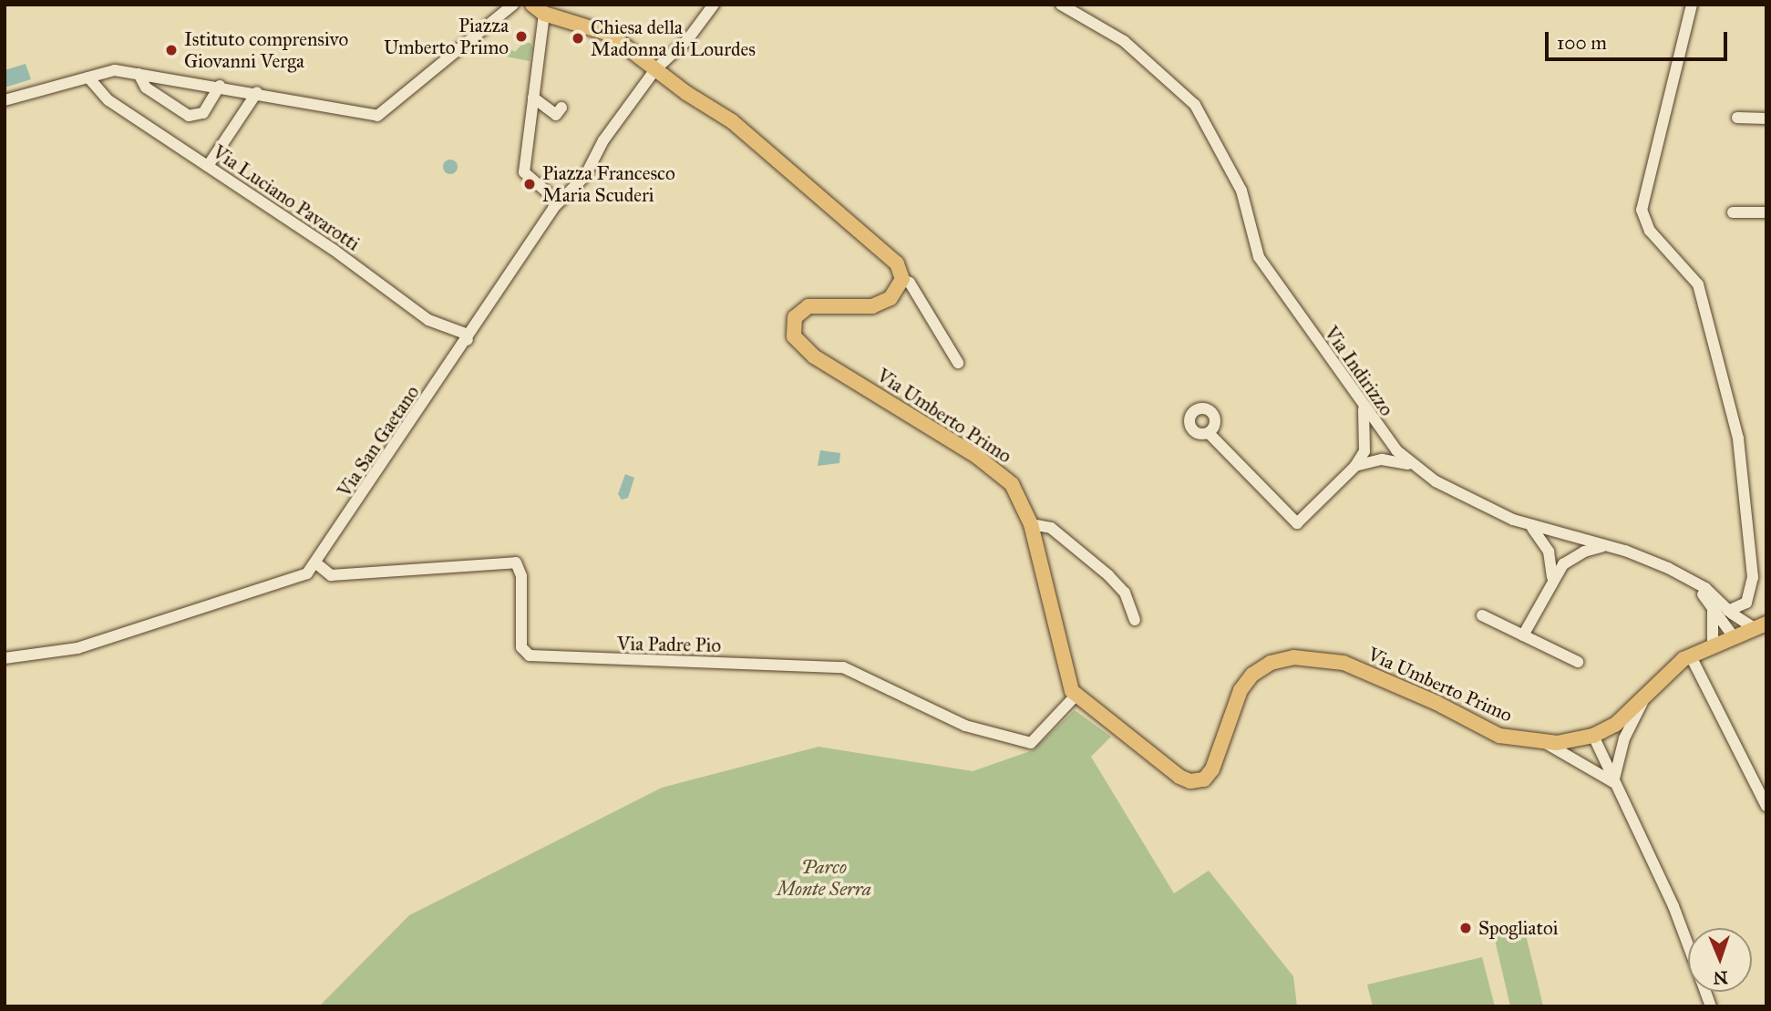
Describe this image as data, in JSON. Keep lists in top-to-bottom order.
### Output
{
  "streets": {
    "main road": ["Via Umberto Primo"],
    "street": [
      "Via Luciano Pavarotti",
      "Via Indirizzo",
      "Via San Gaetano",
      "Via Padre Pio"
    ]
  },
  "crossings": [
    ["Via Luciano Pavarotti", "Via San Gaetano"],
    ["Via Umberto Primo", "Via Padre Pio"],
    ["Via San Gaetano", "Via Padre Pio"]
  ],
  "parks": ["Parco Monte Serra"],
  "places": [
    "Piazza Umberto Primo",
    "Chiesa della Madonna di Lourdes",
    "Istituto comprensivo Giovanni Verga",
    "Piazza Francesco Maria Scuderi",
    "Spogliatoi"
  ],
  "scale_bar": "100 m",
  "north": "bottom"
}
